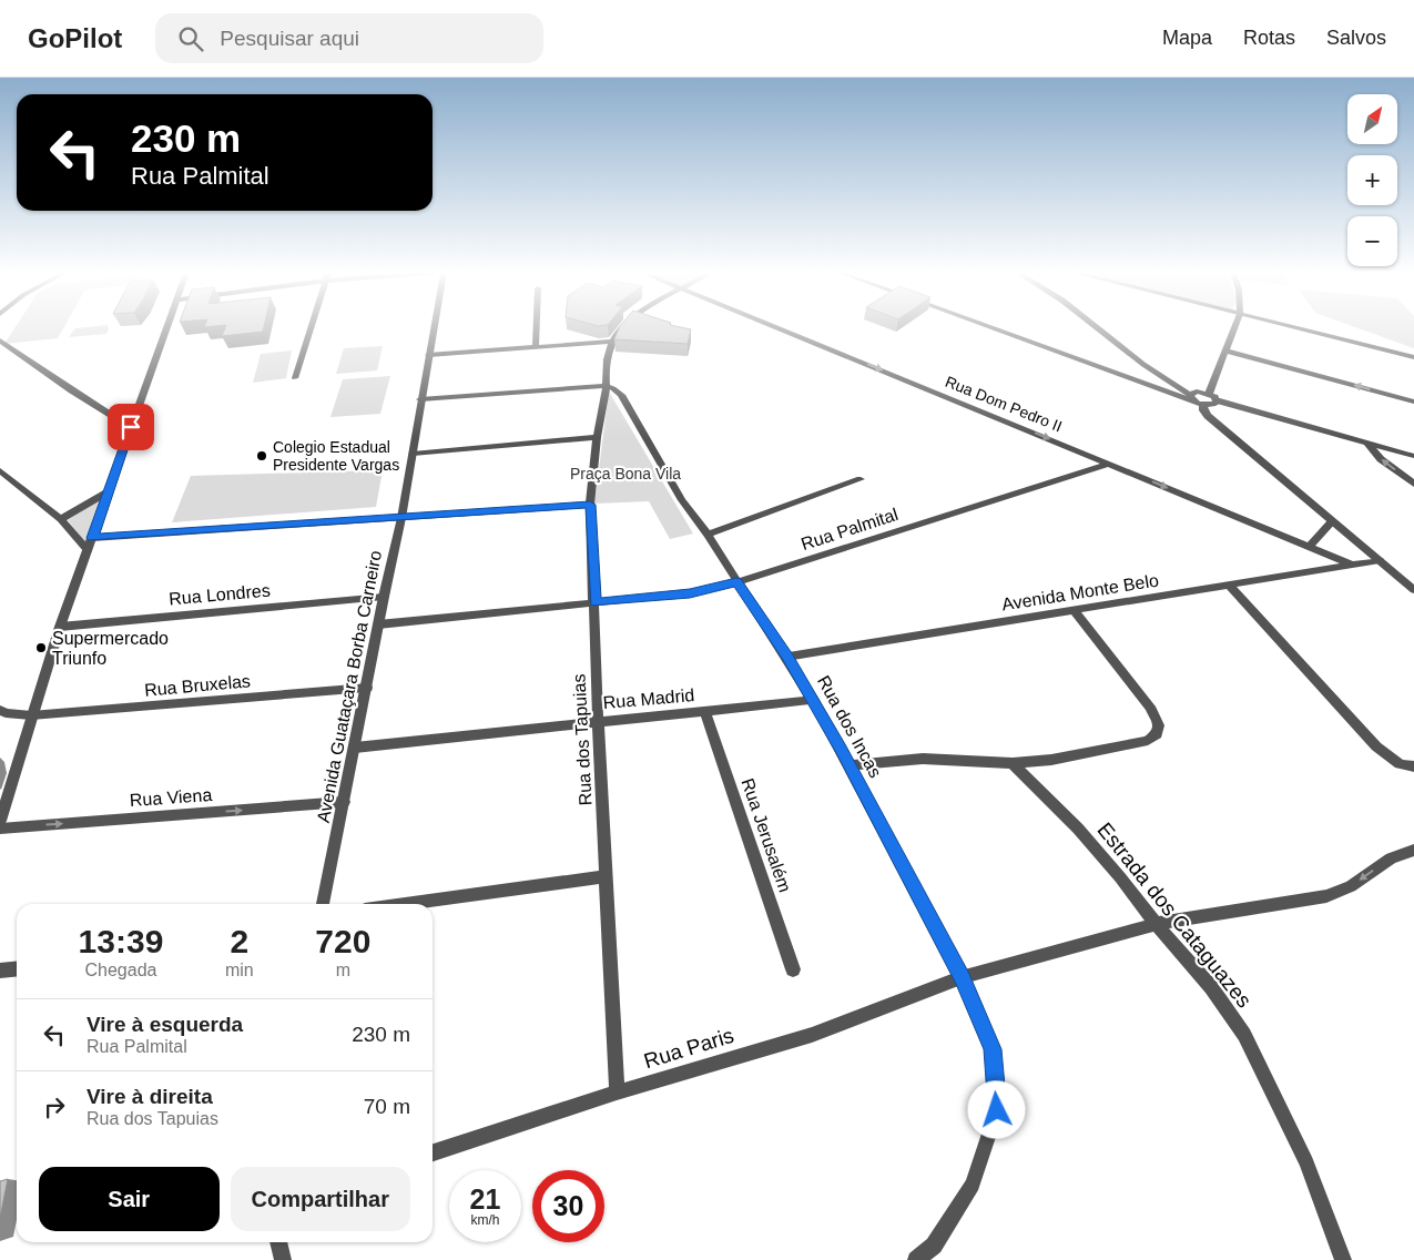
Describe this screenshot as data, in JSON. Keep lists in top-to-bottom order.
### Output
{
  "streets": {
    "street": [
      "Rua Dom Pedro II",
      "Rua Palmital",
      "Avenida Monte Belo",
      "Rua Londres",
      "Rua Bruxelas",
      "Avenida Guataçara Borba Carneiro",
      "Rua Madrid",
      "Rua dos Incas",
      "Rua dos Tapuias",
      "Rua Viena",
      "Rua Jerusalém",
      "Estrada dos Cataguazes",
      "Rua Paris"
    ]
  },
  "crossings": [
    ["Rua Dom Pedro II", "Rua Palmital"],
    ["Rua Dom Pedro II", "Avenida Monte Belo"],
    ["Rua Palmital", "Avenida Guataçara Borba Carneiro"],
    ["Rua Palmital", "Rua dos Incas"],
    ["Rua Palmital", "Rua dos Tapuias"],
    ["Avenida Monte Belo", "Rua dos Incas"],
    ["Rua Londres", "Avenida Guataçara Borba Carneiro"],
    ["Rua Bruxelas", "Avenida Guataçara Borba Carneiro"],
    ["Avenida Guataçara Borba Carneiro", "Rua Madrid"],
    ["Avenida Guataçara Borba Carneiro", "Rua Viena"],
    ["Rua Madrid", "Rua dos Incas"],
    ["Rua Madrid", "Rua dos Tapuias"],
    ["Rua Madrid", "Rua Jerusalém"],
    ["Rua dos Incas", "Rua dos Tapuias"],
    ["Rua dos Incas", "Rua Paris"],
    ["Rua dos Tapuias", "Rua Paris"],
    ["Estrada dos Cataguazes", "Rua Paris"]
  ],
  "one_way": ["Rua Viena"],
  "parks": ["Praça Bona Vila"],
  "places": ["Colegio Estadual Presidente Vargas", "Supermercado Triunfo"],
  "north": "top right",
  "page": {
    "header": "GoPilot",
    "search": "Pesquisar aqui",
    "nav": ["Mapa", "Rotas", "Salvos"],
    "map_buttons": ["+", "−"],
    "turn": ["230 m", "Rua Palmital"],
    "eta": [
      "13:39",
      "Chegada",
      "2",
      "min",
      "720",
      "m"
    ],
    "list": [
      {
        "name": "Vire à esquerda",
        "note": "Rua Palmital",
        "value": "230 m"
      },
      {
        "name": "Vire à direita",
        "note": "Rua dos Tapuias",
        "value": "70 m"
      }
    ],
    "buttons": ["Sair", "Compartilhar"],
    "speed": "21 km/h",
    "limit": "30"
  }
}
